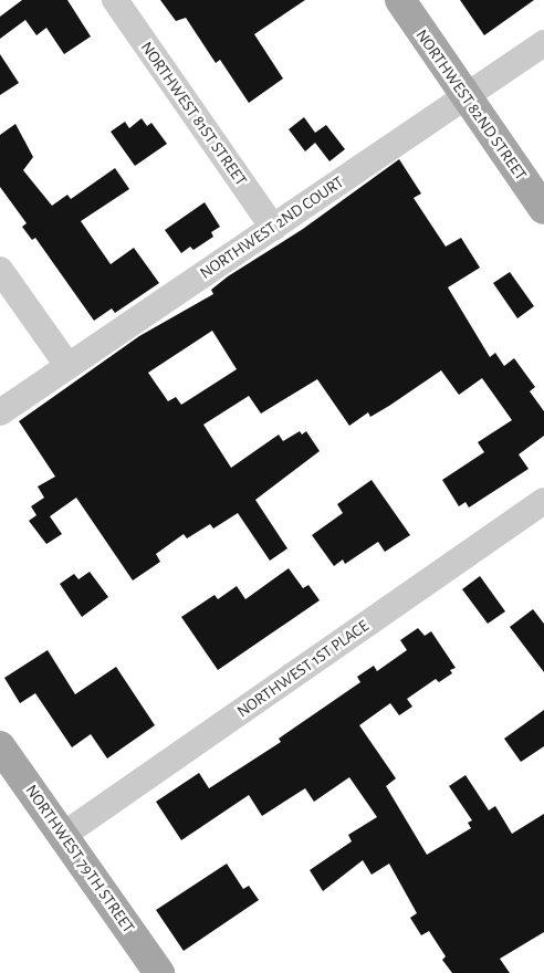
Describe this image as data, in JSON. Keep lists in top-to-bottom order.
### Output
{
  "streets": {
    "main road": ["NORTHWEST 82ND STREET", "NORTHWEST 79TH STREET"],
    "street": ["NORTHWEST 81ST STREET", "NORTHWEST 2ND COURT", "NORTHWEST 1ST PLACE"]
  },
  "crossings": [
    ["NORTHWEST 82ND STREET", "NORTHWEST 2ND COURT"],
    ["NORTHWEST 81ST STREET", "NORTHWEST 2ND COURT"],
    ["NORTHWEST 1ST PLACE", "NORTHWEST 79TH STREET"]
  ]
}
